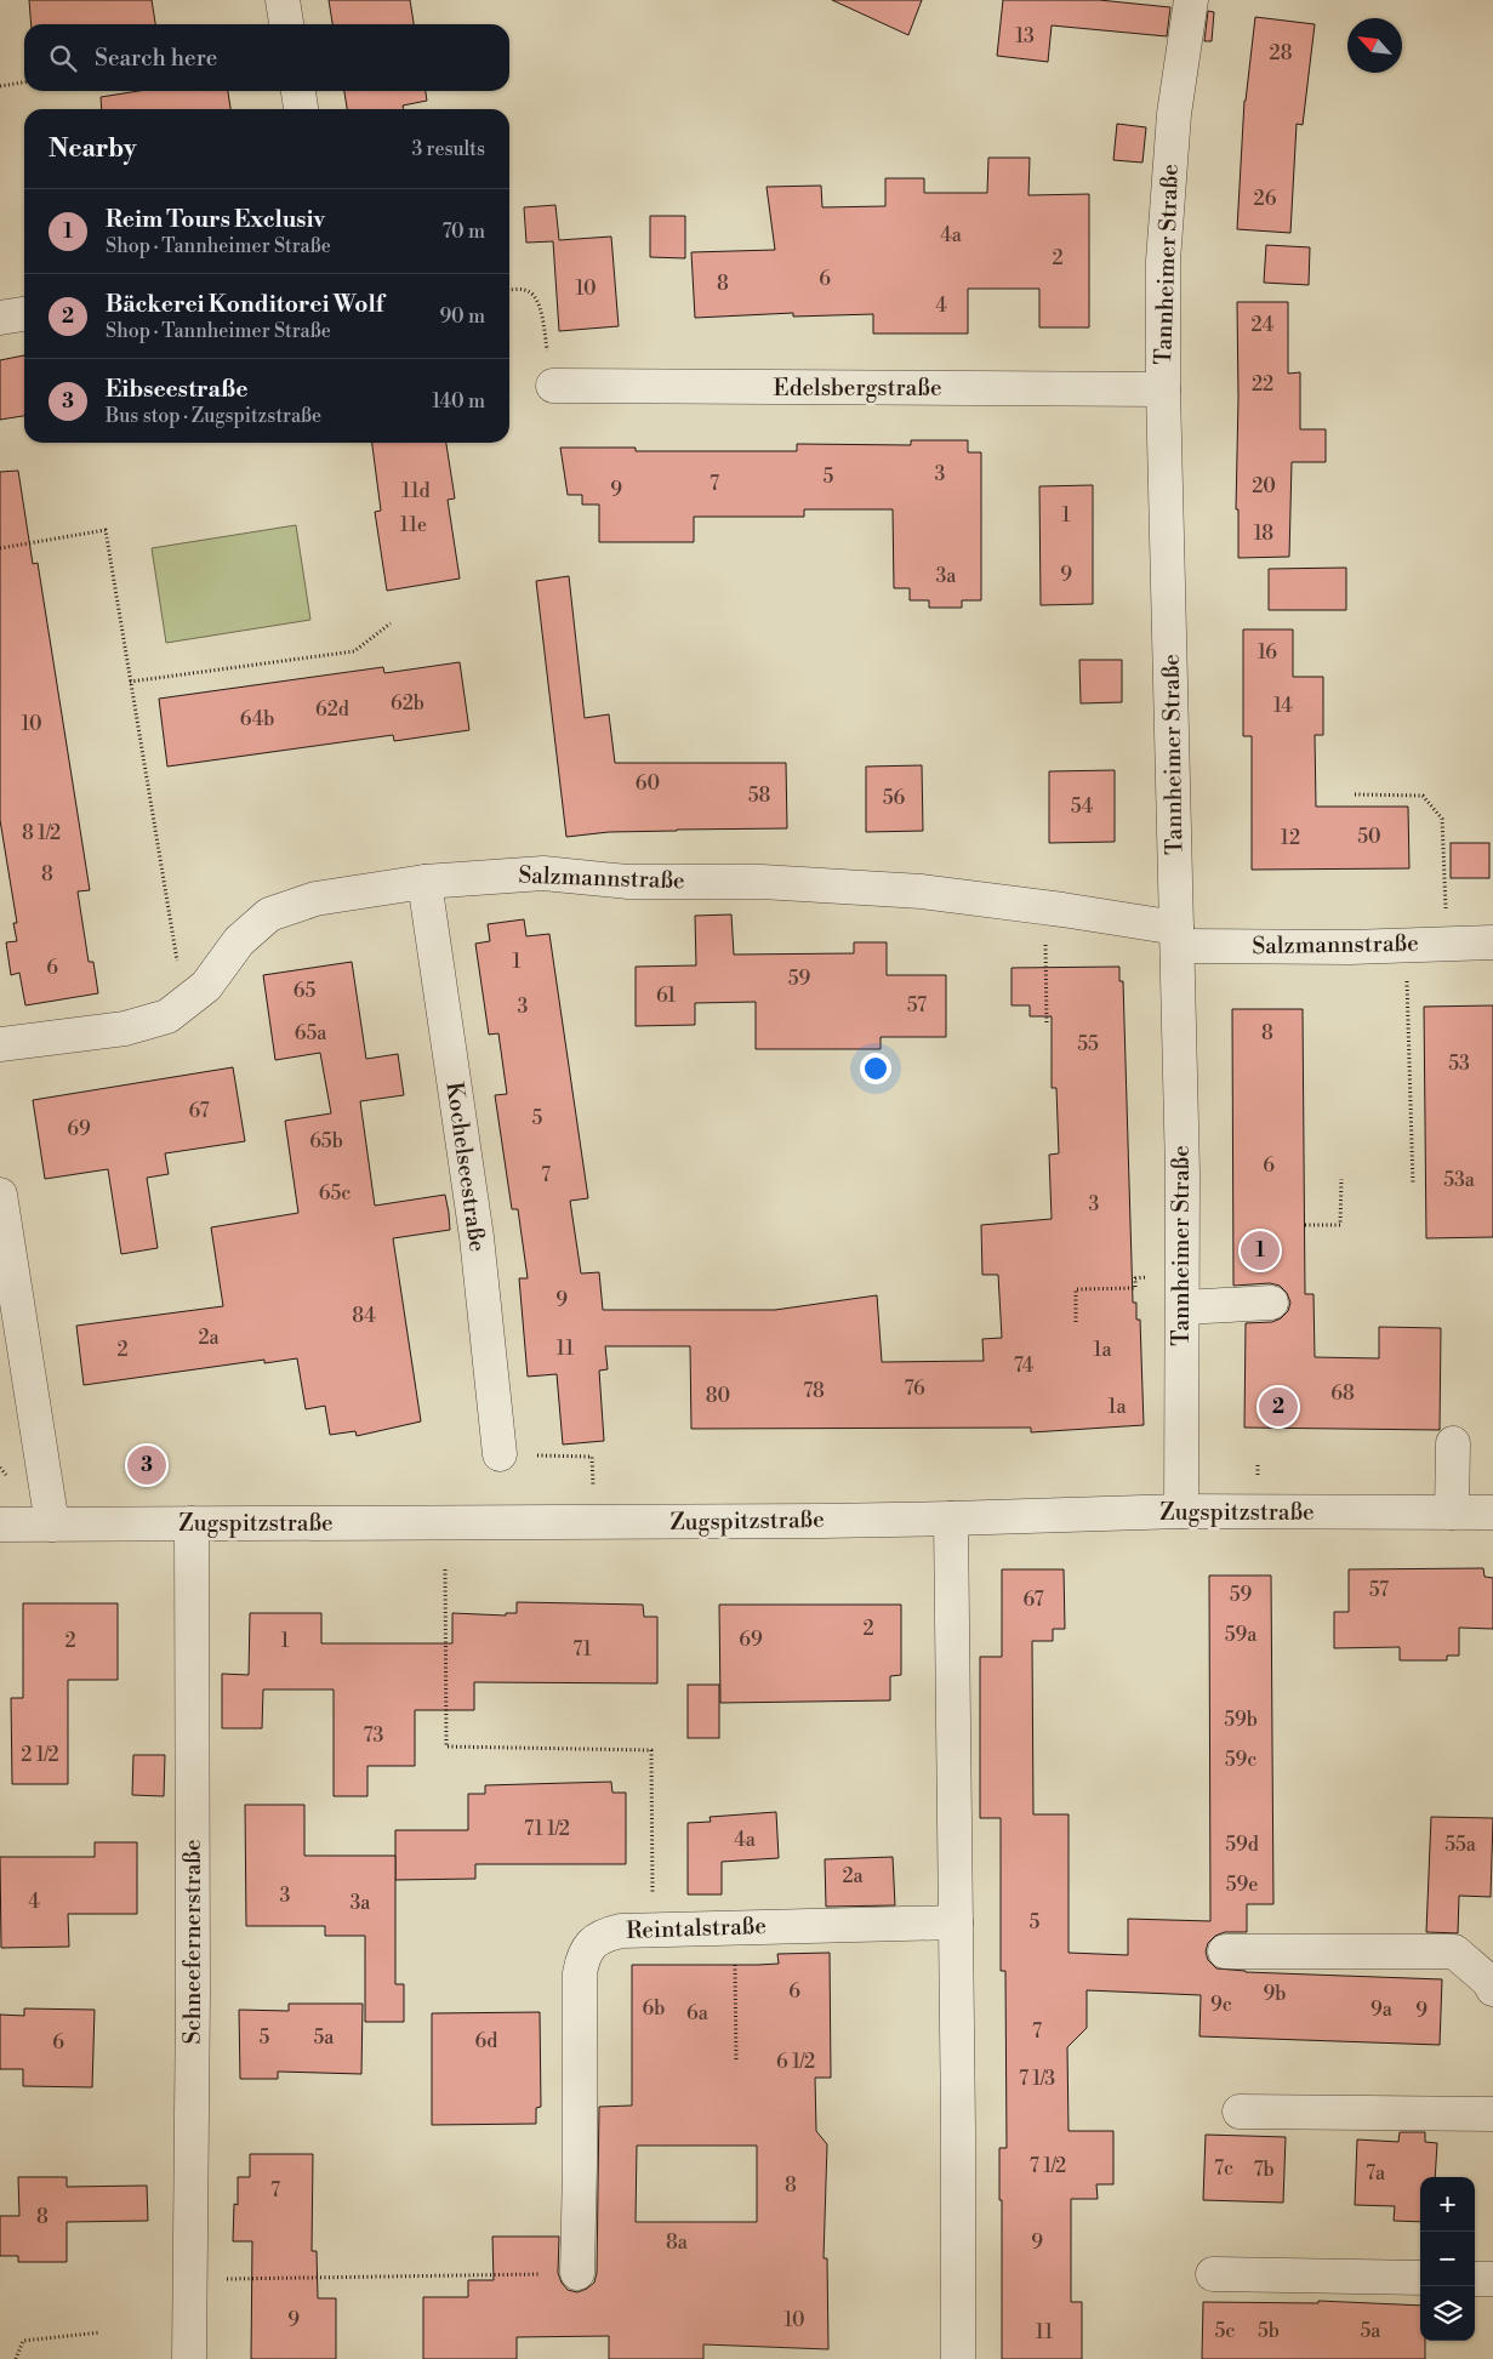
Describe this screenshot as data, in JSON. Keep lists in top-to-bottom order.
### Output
{
  "streets": {
    "street": [
      "Tannheimer Straße",
      "Edelsbergstraße",
      "Salzmannstraße",
      "Kochelseestraße",
      "Zugspitzstraße",
      "Reintalstraße",
      "Schneefernerstraße"
    ]
  },
  "crossings": [
    ["Tannheimer Straße", "Edelsbergstraße"],
    ["Tannheimer Straße", "Salzmannstraße"],
    ["Tannheimer Straße", "Zugspitzstraße"],
    ["Salzmannstraße", "Kochelseestraße"],
    ["Zugspitzstraße", "Schneefernerstraße"]
  ],
  "house_numbers": [
    "13",
    "28",
    "26",
    "4a",
    "2",
    "6",
    "8",
    "10",
    "4",
    "24",
    "22",
    "3",
    "5",
    "7",
    "20",
    "9",
    "11d",
    "1",
    "11e",
    "18",
    "9",
    "3a",
    "16",
    "62b",
    "14",
    "62d",
    "64b",
    "10",
    "60",
    "58",
    "56",
    "54",
    "8 1/2",
    "50",
    "12",
    "8",
    "1",
    "6",
    "59",
    "65",
    "61",
    "57",
    "3",
    "65a",
    "8",
    "55",
    "53",
    "67",
    "5",
    "69",
    "65b",
    "6",
    "7",
    "53a",
    "65c",
    "3",
    "9",
    "84",
    "2a",
    "11",
    "2",
    "1a",
    "74",
    "76",
    "78",
    "68",
    "80",
    "1a",
    "57",
    "59",
    "67",
    "2",
    "59a",
    "69",
    "2",
    "1",
    "71",
    "59b",
    "73",
    "2 1/2",
    "59c",
    "71 1/2",
    "4a",
    "59d",
    "55a",
    "2a",
    "59e",
    "3",
    "4",
    "3a",
    "5",
    "6",
    "9b",
    "9c",
    "6b",
    "9a",
    "9",
    "6a",
    "7",
    "5",
    "5a",
    "6d",
    "6",
    "6 1/2",
    "7 1/3",
    "7 1/2",
    "7c",
    "7b",
    "7a",
    "8",
    "7",
    "8",
    "8a",
    "9",
    "9",
    "10",
    "5c",
    "5b",
    "5a",
    "11"
  ],
  "north": "top left",
  "page": {
    "search": "Search here",
    "heading": ["Nearby", "3 results"],
    "list": [
      {
        "mark": "1",
        "name": "Reim Tours Exclusiv",
        "note": "Shop · Tannheimer Straße",
        "value": "70 m"
      },
      {
        "mark": "2",
        "name": "Bäckerei Konditorei Wolf",
        "note": "Shop · Tannheimer Straße",
        "value": "90 m"
      },
      {
        "mark": "3",
        "name": "Eibseestraße",
        "note": "Bus stop · Zugspitzstraße",
        "value": "140 m"
      }
    ],
    "pins": ["1", "2", "3"],
    "map_buttons": ["+", "−"]
  }
}
